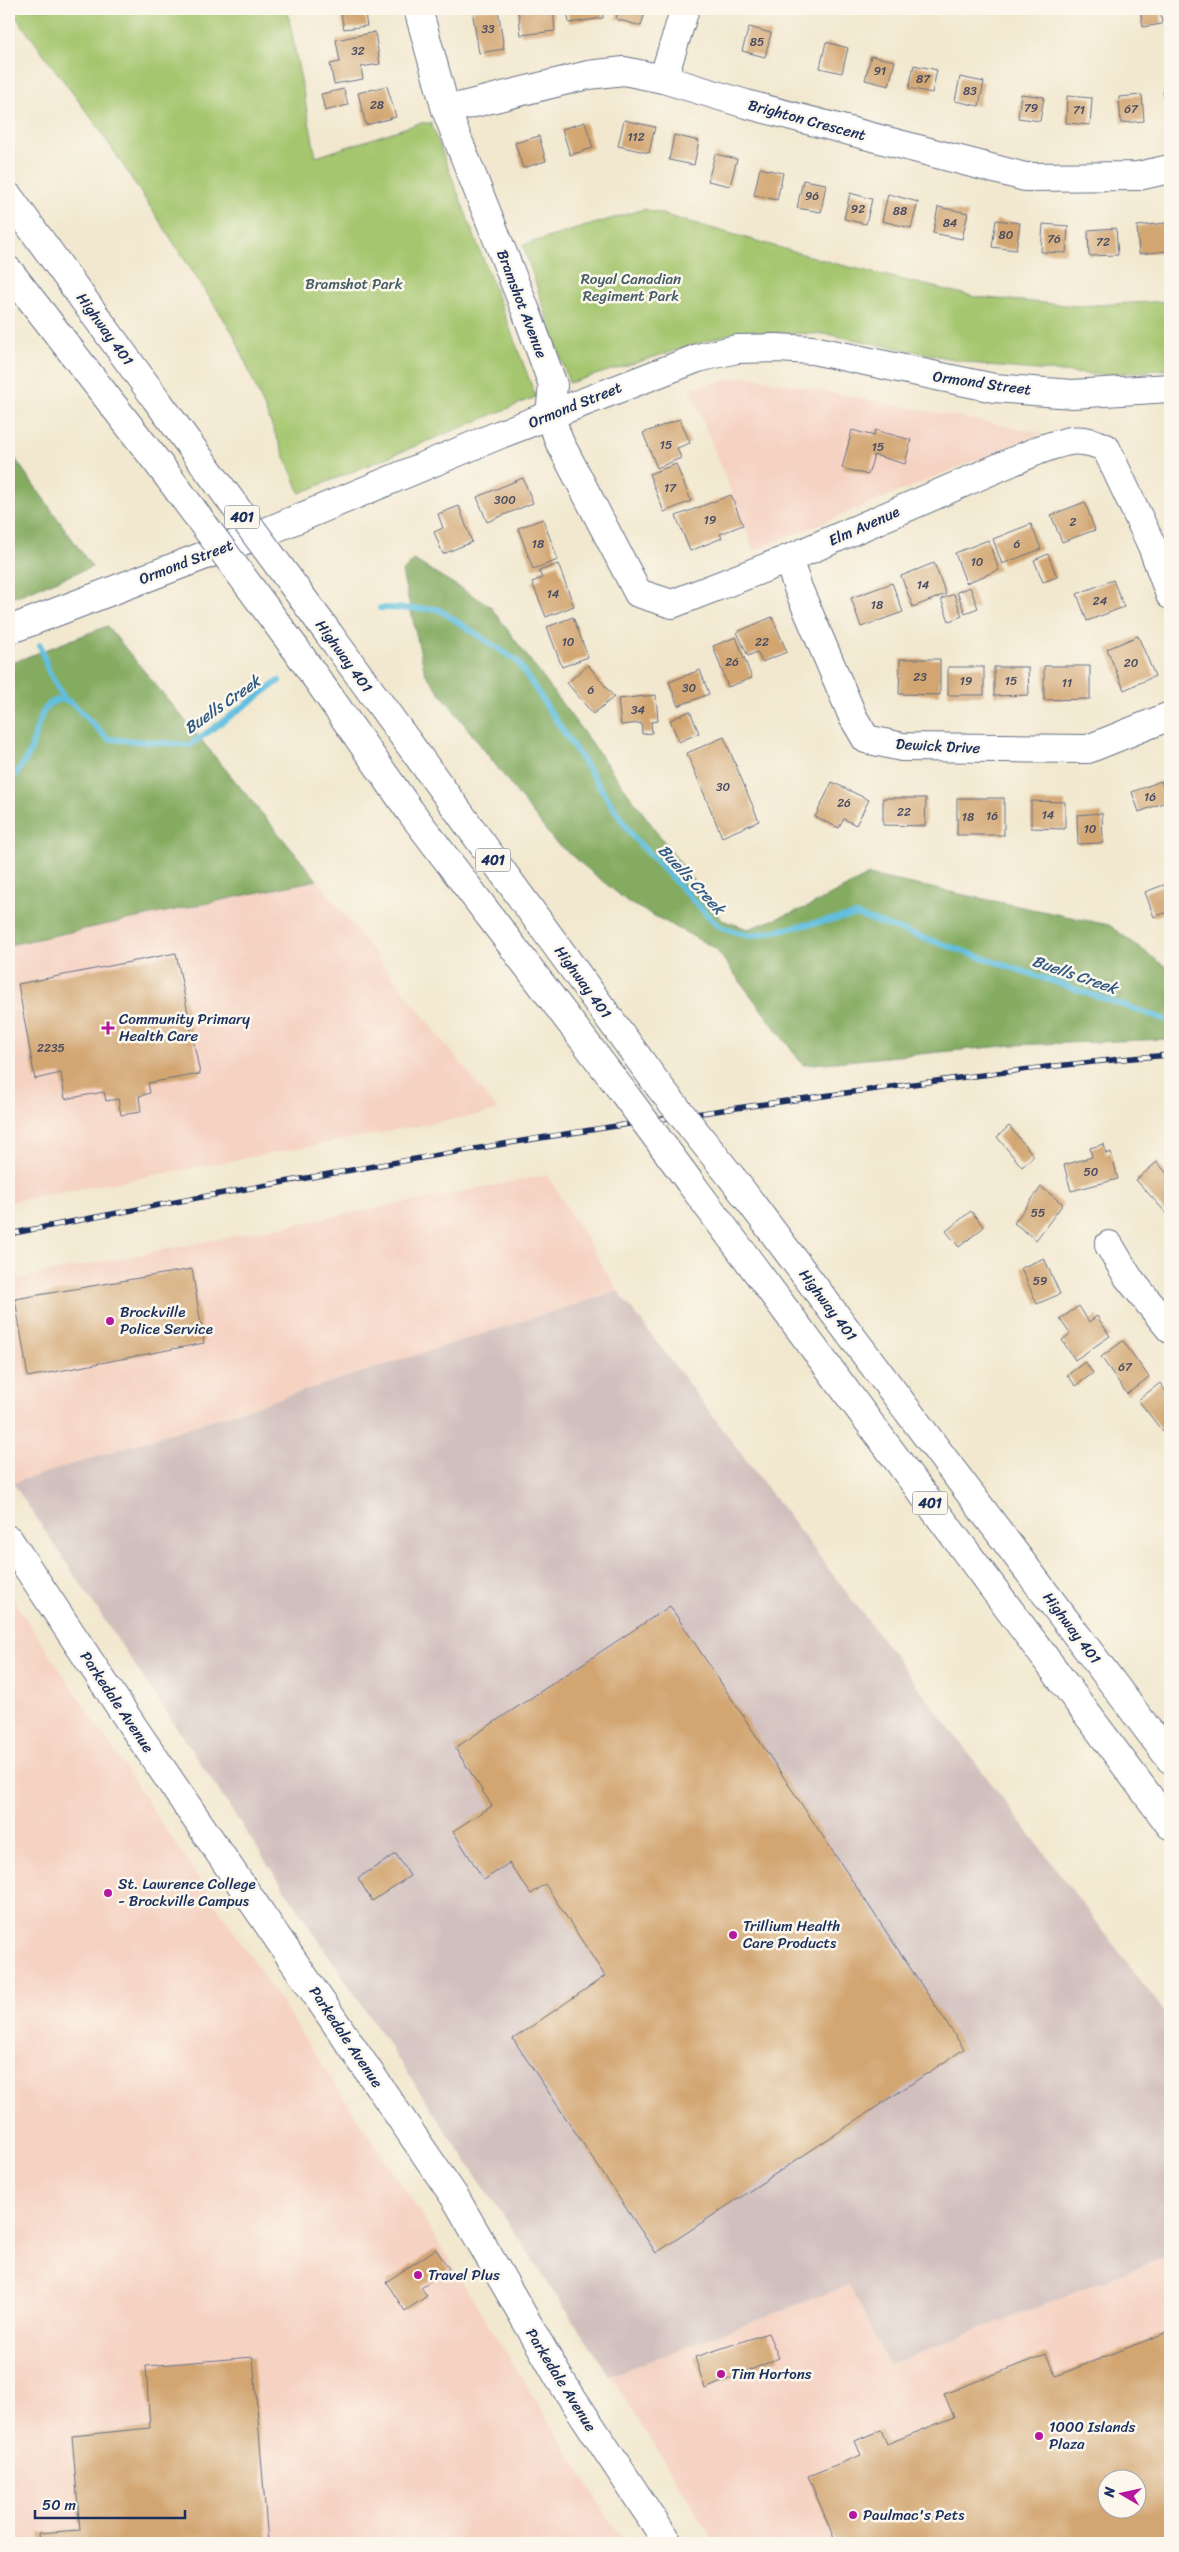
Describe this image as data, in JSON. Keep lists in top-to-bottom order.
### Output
{
  "streets": {
    "main road": [
      "Brighton Crescent",
      "Bramshot Avenue",
      "Highway 401",
      "Ormond Street",
      "401",
      "Elm Avenue",
      "Dewick Drive",
      "Parkedale Avenue"
    ]
  },
  "crossings": [
    ["Brighton Crescent", "Bramshot Avenue"],
    ["Bramshot Avenue", "Ormond Street"],
    ["Bramshot Avenue", "Elm Avenue"],
    ["Elm Avenue", "Dewick Drive"]
  ],
  "water": ["Buells Creek"],
  "parks": ["Royal Canadian Regiment Park", "Bramshot Park"],
  "places": {
    "health": ["Community Primary Health Care"],
    "other": [
      "Brockville Police Service",
      "St. Lawrence College - Brockville Campus",
      "Trillium Health Care Products",
      "Travel Plus",
      "Tim Hortons",
      "1000 Islands Plaza",
      "Paulmac's Pets"
    ]
  },
  "house_numbers": [
    "33",
    "85",
    "32",
    "91",
    "87",
    "83",
    "28",
    "79",
    "67",
    "71",
    "112",
    "96",
    "92",
    "88",
    "84",
    "80",
    "76",
    "72",
    "15",
    "15",
    "17",
    "300",
    "19",
    "2",
    "18",
    "6",
    "10",
    "14",
    "14",
    "24",
    "18",
    "10",
    "22",
    "26",
    "20",
    "23",
    "19",
    "15",
    "11",
    "30",
    "6",
    "34",
    "30",
    "16",
    "26",
    "22",
    "14",
    "16",
    "18",
    "10",
    "2235",
    "50",
    "55",
    "59",
    "67"
  ],
  "scale_bar": "50 m",
  "north": "left"
}
